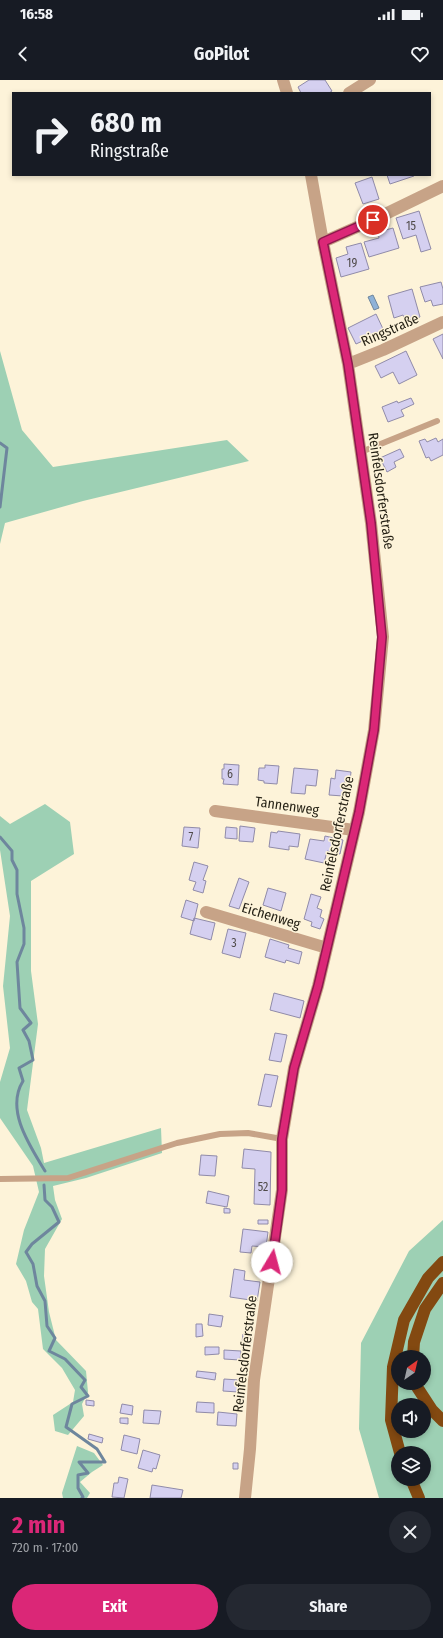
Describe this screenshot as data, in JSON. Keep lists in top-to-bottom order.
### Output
{
  "streets": {
    "street": [
      "Ringstraße",
      "Reinfelsdorferstraße",
      "Tannenweg",
      "Eichenweg"
    ]
  },
  "crossings": [
    ["Ringstraße", "Reinfelsdorferstraße"],
    ["Reinfelsdorferstraße", "Tannenweg"],
    ["Reinfelsdorferstraße", "Eichenweg"]
  ],
  "house_numbers": [
    "15",
    "19",
    "6",
    "7",
    "3",
    "52"
  ],
  "north": "top right",
  "page": {
    "status": "16:58",
    "header": "GoPilot",
    "turn": ["680 m", "Ringstraße"],
    "heading": ["2 min", "720 m · 17:00"],
    "buttons": ["Exit", "Share"]
  }
}
